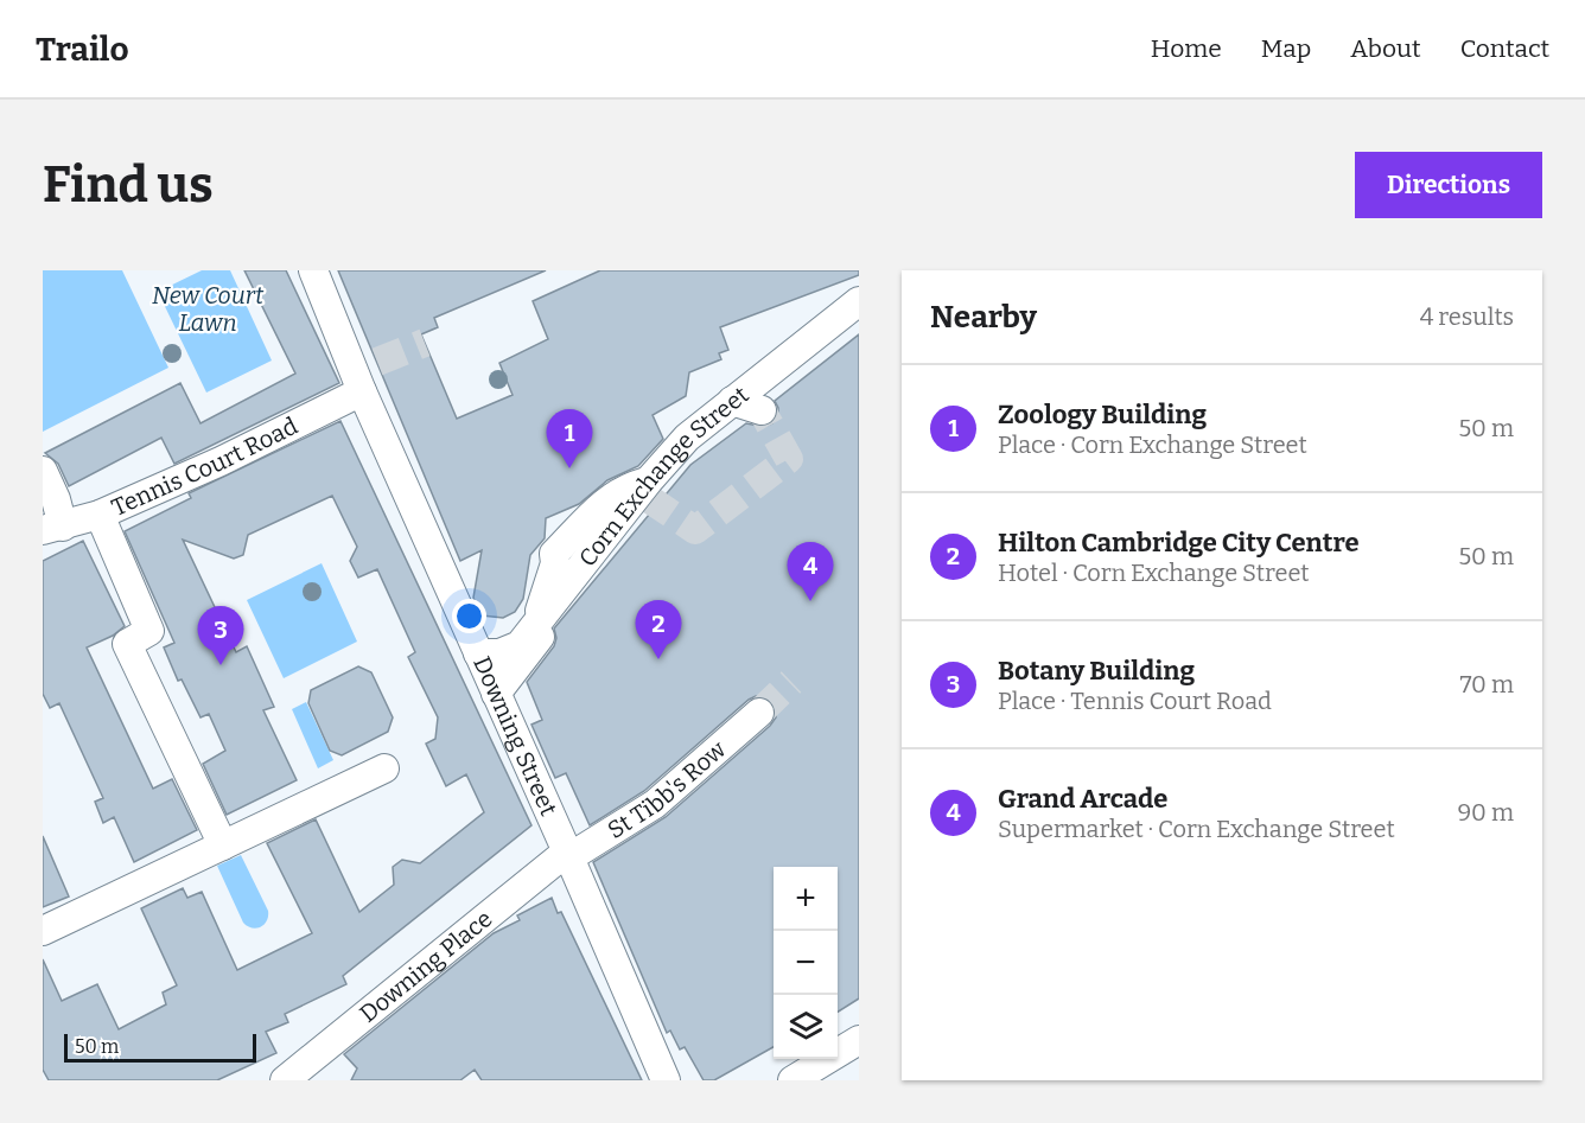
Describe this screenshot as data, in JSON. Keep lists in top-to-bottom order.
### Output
{
  "streets": {
    "street": [
      "Tennis Court Road",
      "Corn Exchange Street",
      "Downing Street",
      "St Tibb's Row",
      "Downing Place"
    ]
  },
  "crossings": [
    ["Tennis Court Road", "Downing Street"],
    ["Corn Exchange Street", "Downing Street"],
    ["Downing Street", "St Tibb's Row"],
    ["Downing Street", "Downing Place"],
    ["St Tibb's Row", "Downing Place"]
  ],
  "parks": ["New Court Lawn"],
  "scale_bar": "50 m",
  "page": {
    "header": "Trailo",
    "nav": [
      "Home",
      "Map",
      "About",
      "Contact"
    ],
    "buttons": "Directions",
    "title": "Find us",
    "heading": ["Nearby", "4 results"],
    "list": [
      {
        "mark": "1",
        "name": "Zoology Building",
        "note": "Place · Corn Exchange Street",
        "value": "50 m"
      },
      {
        "mark": "2",
        "name": "Hilton Cambridge City Centre",
        "note": "Hotel · Corn Exchange Street",
        "value": "50 m"
      },
      {
        "mark": "3",
        "name": "Botany Building",
        "note": "Place · Tennis Court Road",
        "value": "70 m"
      },
      {
        "mark": "4",
        "name": "Grand Arcade",
        "note": "Supermarket · Corn Exchange Street",
        "value": "90 m"
      }
    ],
    "pins": [
      "1",
      "4",
      "2",
      "3"
    ],
    "map_buttons": ["+", "−"],
    "scale": "50 m"
  }
}
